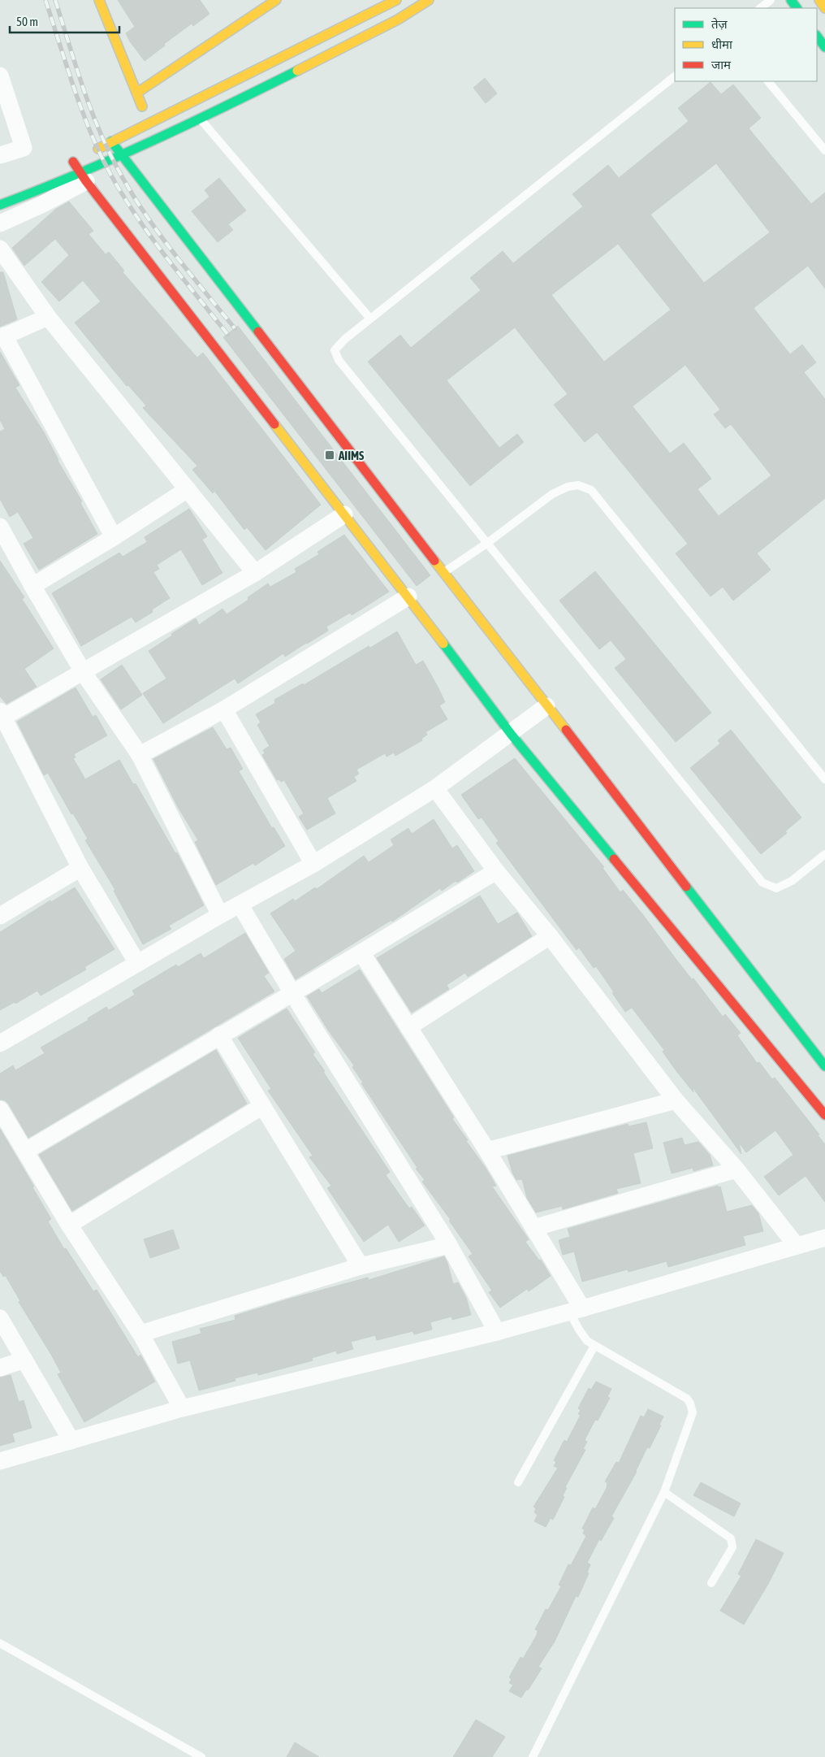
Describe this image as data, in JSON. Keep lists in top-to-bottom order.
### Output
{
  "places": {
    "transit": ["AIIMS"]
  },
  "legend": ["तेज़", "धीमा", "जाम"],
  "scale_bar": "50 m"
}
